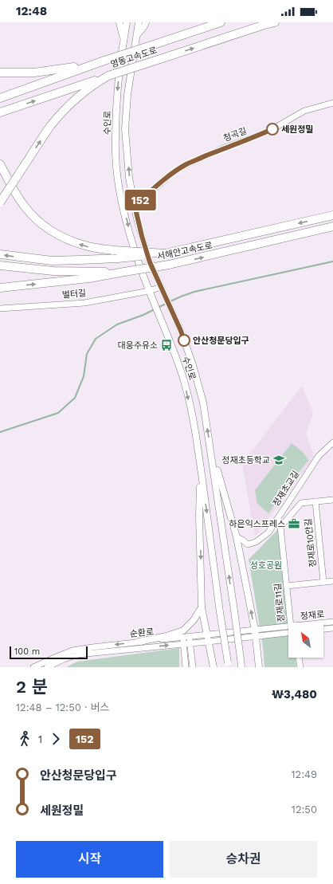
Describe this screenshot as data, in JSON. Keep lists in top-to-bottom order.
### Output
{
  "streets": {
    "highway": ["영동고속도로", "서해안고속도로"],
    "main road": ["수인로"],
    "street": [
      "청곡길",
      "벌터길",
      "정재초교길",
      "정재로10안길",
      "정재로11길",
      "정재로",
      "순환로"
    ]
  },
  "crossings": [
    ["수인로", "청곡길"],
    ["수인로", "벌터길"],
    ["정재로", "순환로"]
  ],
  "parks": ["성호공원"],
  "places": {
    "other": ["세원정밀", "안산청문당입구"],
    "bus stop": ["대웅주유소"],
    "school or university": ["정재초등학교"],
    "office": ["하은익스프레스"]
  },
  "lines": ["bus line 152"],
  "scale_bar": "100 m",
  "north": "top left",
  "page": {
    "status": "12:48",
    "on_map": "152",
    "scale": "100 m",
    "heading": ["2 분", "12:48 – 12:50 · 버스", "₩3,480"],
    "legs": ["1", "152"],
    "list": [
      {
        "name": "안산청문당입구",
        "value": "12:49"
      },
      {
        "name": "세원정밀",
        "value": "12:50"
      }
    ],
    "buttons": ["시작", "승차권"]
  }
}
